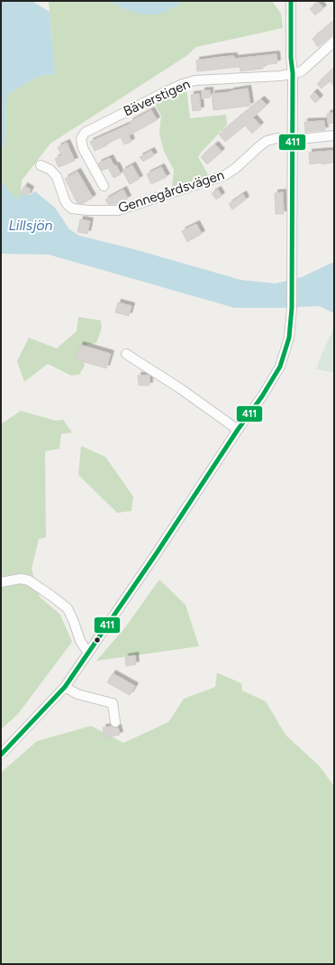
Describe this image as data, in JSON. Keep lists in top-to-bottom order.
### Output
{
  "streets": {
    "street": ["Bäverstigen", "Gennegårdsvägen"]
  },
  "water": ["Lillsjön"],
  "lines": ["transit line 411"]
}
